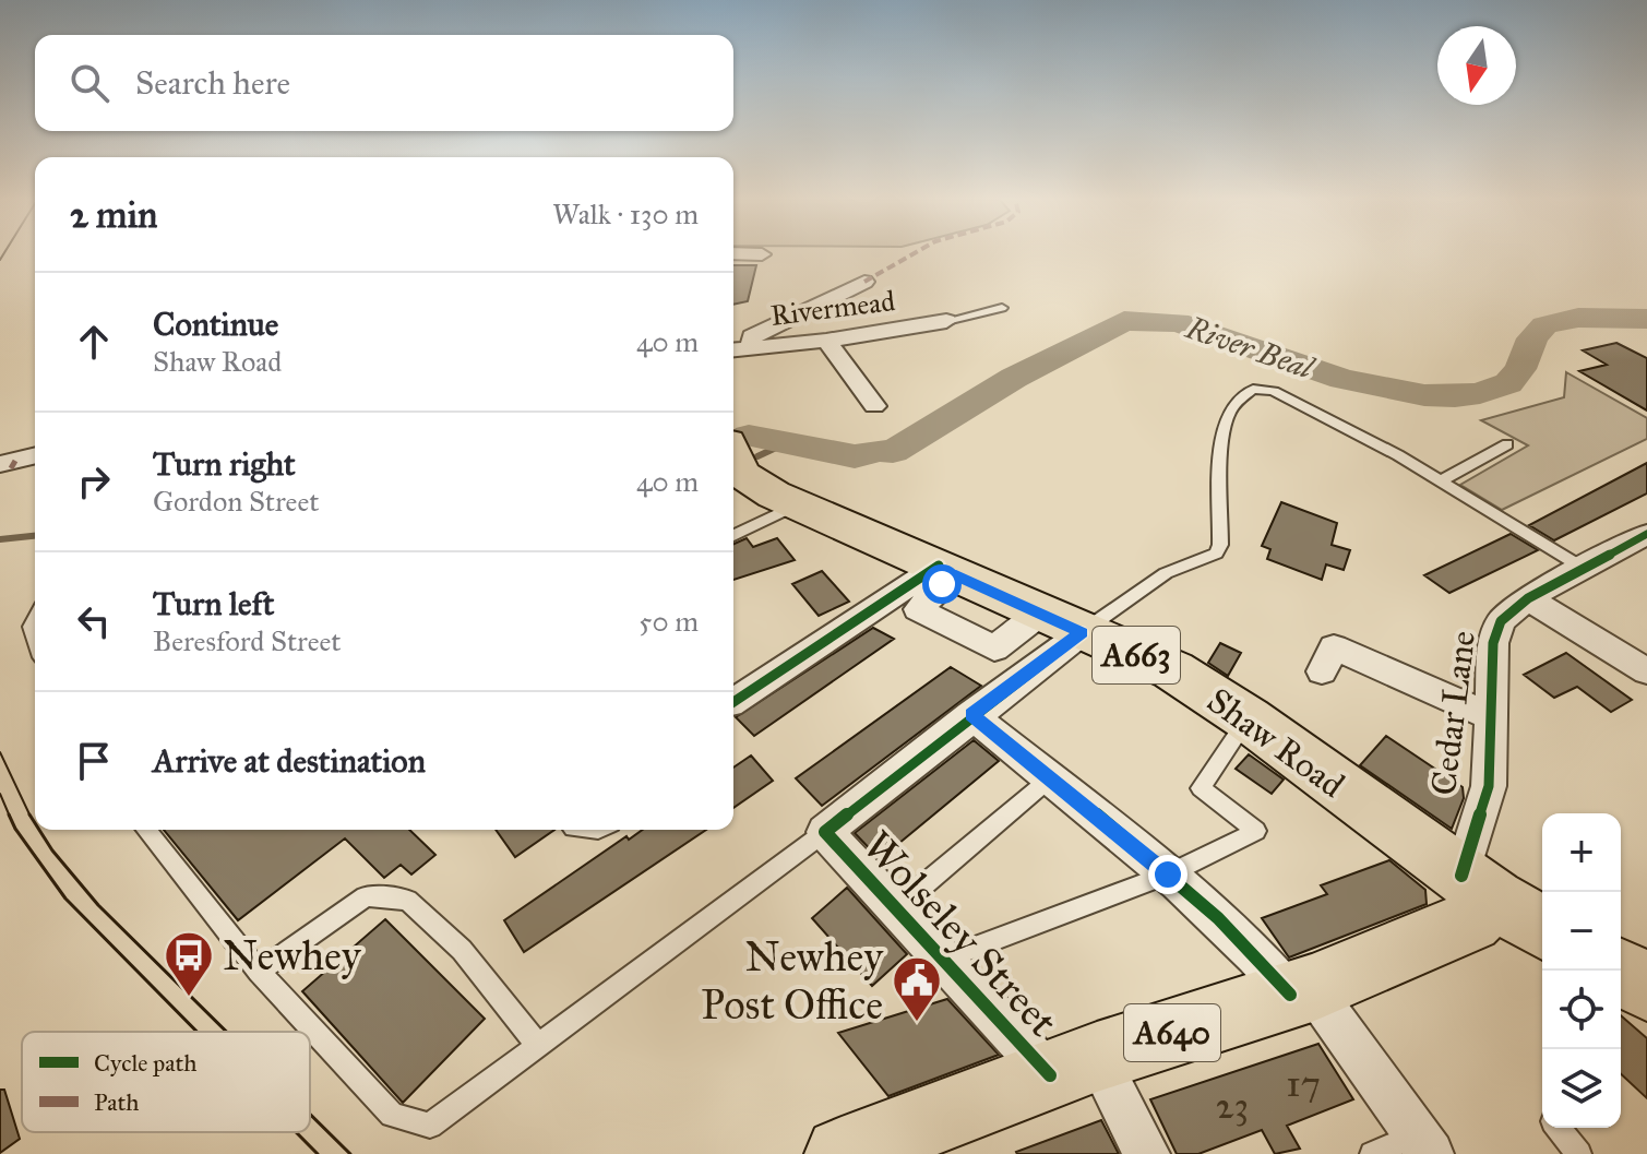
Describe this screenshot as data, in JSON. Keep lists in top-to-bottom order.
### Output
{
  "streets": {
    "main road": ["A663", "Shaw Road", "A640"],
    "street": ["Rivermead", "Cedar Lane", "Wolseley Street"]
  },
  "crossings": [
    ["Cedar Lane", "Shaw Road"],
    ["Cedar Lane", "A640"],
    ["Shaw Road", "A640"],
    ["Wolseley Street", "A640"]
  ],
  "water": ["River Beal"],
  "places": {
    "bus stop": ["Newhey"],
    "public building": ["Newhey Post Office"]
  },
  "house_numbers": ["17", "23"],
  "legend": ["Cycle path", "Path"],
  "north": "bottom",
  "page": {
    "search": "Search here",
    "heading": ["2 min", "Walk · 130 m"],
    "list": [
      ["Continue", "Shaw Road", "40 m"],
      ["Turn right", "Gordon Street", "40 m"],
      ["Turn left", "Beresford Street", "50 m"],
      "Arrive at destination"
    ],
    "map_buttons": ["+", "−"]
  }
}
